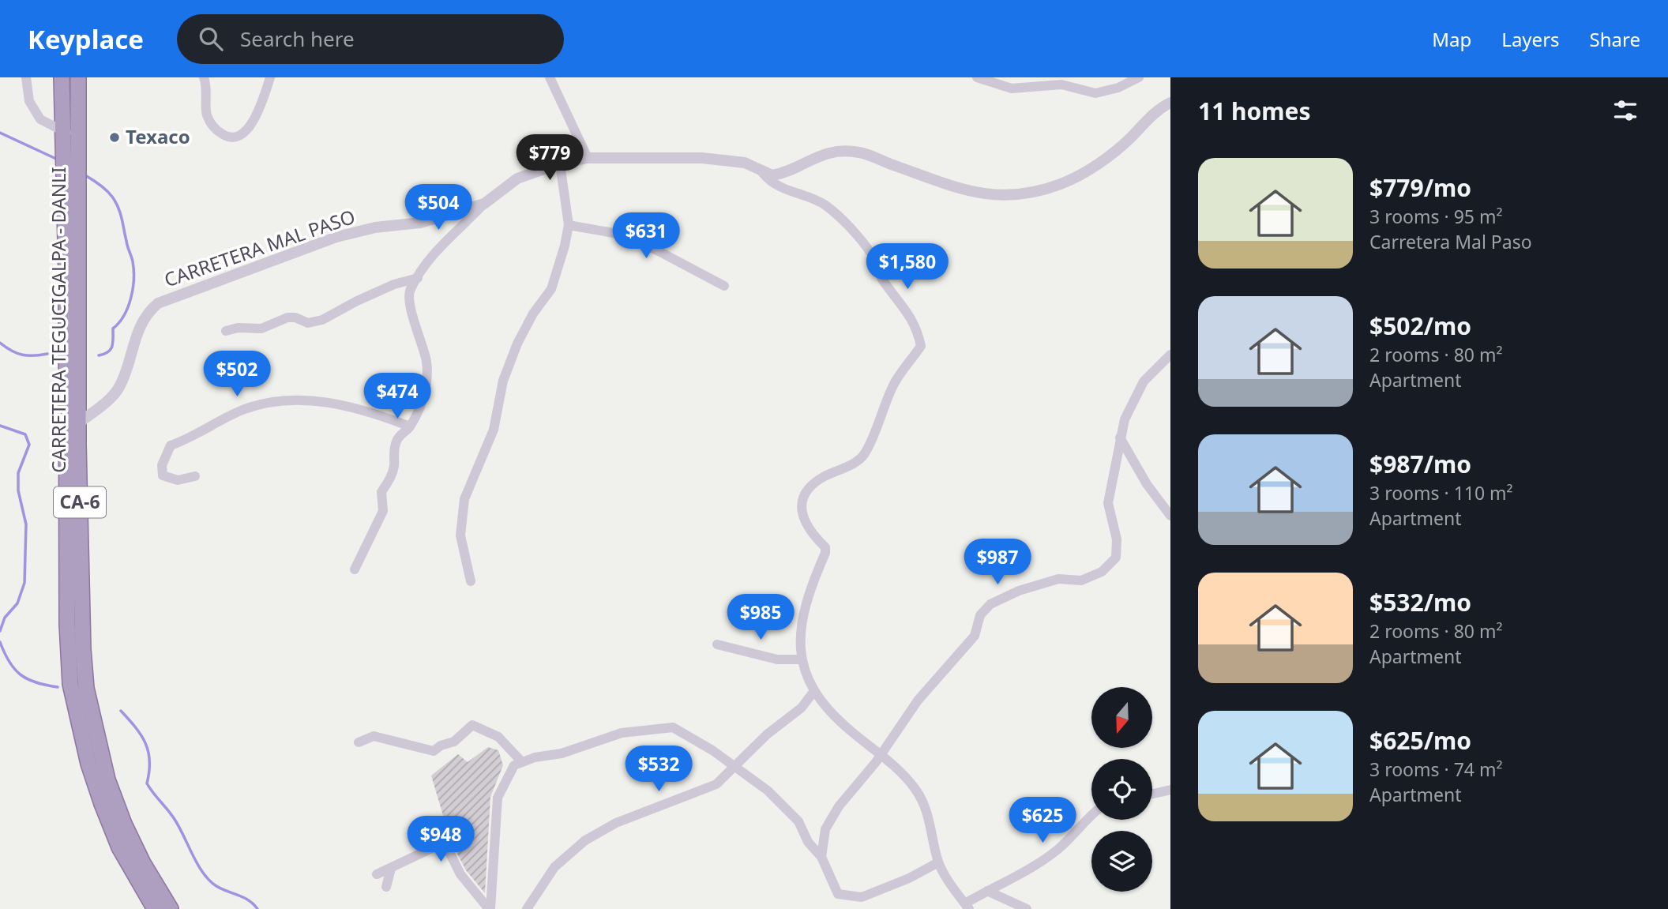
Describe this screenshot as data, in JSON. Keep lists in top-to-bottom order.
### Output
{
  "streets": {
    "highway": ["CARRETERA TEGUCIGALPA - DANLI", "CA-6"],
    "street": ["CARRETERA MAL PASO"]
  },
  "crossings": [
    ["CARRETERA MAL PASO", "CARRETERA TEGUCIGALPA - DANLI"]
  ],
  "places": ["Texaco"],
  "north": "bottom",
  "page": {
    "header": "Keyplace",
    "search": "Search here",
    "nav": ["Map", "Layers", "Share"],
    "heading": "11 homes",
    "price": [
      "$779",
      "$504",
      "$631",
      "$1,580",
      "$502",
      "$474",
      "$987",
      "$985",
      "$532",
      "$625",
      "$948"
    ],
    "list": [
      {
        "name": "$779/mo",
        "note": "3 rooms · 95 m² · Carretera Mal Paso"
      },
      {
        "name": "$502/mo",
        "note": "2 rooms · 80 m² · Apartment"
      },
      {
        "name": "$987/mo",
        "note": "3 rooms · 110 m² · Apartment"
      },
      {
        "name": "$532/mo",
        "note": "2 rooms · 80 m² · Apartment"
      },
      {
        "name": "$625/mo",
        "note": "3 rooms · 74 m² · Apartment"
      }
    ]
  }
}
